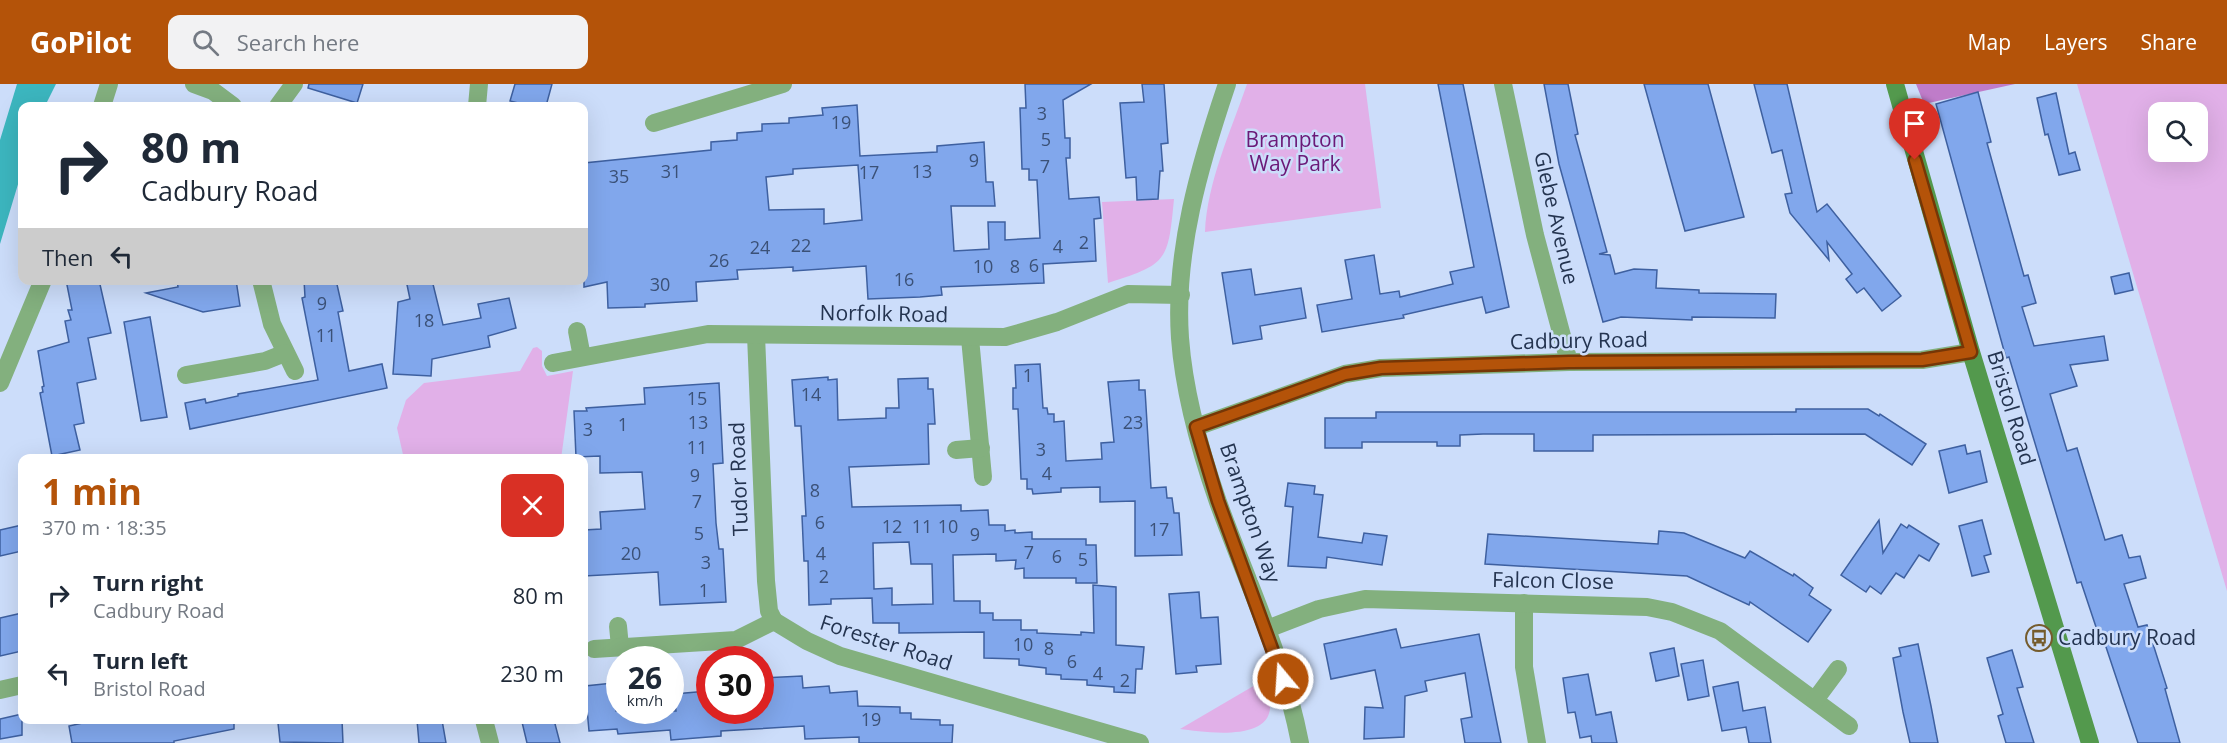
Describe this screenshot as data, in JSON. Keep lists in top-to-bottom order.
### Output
{
  "streets": {
    "main road": ["Bristol Road"],
    "street": [
      "Glebe Avenue",
      "Norfolk Road",
      "Cadbury Road",
      "Tudor Road",
      "Brampton Way",
      "Falcon Close",
      "Forester Road"
    ]
  },
  "crossings": [
    ["Glebe Avenue", "Cadbury Road"],
    ["Norfolk Road", "Tudor Road"],
    ["Norfolk Road", "Brampton Way"],
    ["Cadbury Road", "Bristol Road"],
    ["Cadbury Road", "Brampton Way"],
    ["Tudor Road", "Forester Road"],
    ["Brampton Way", "Falcon Close"]
  ],
  "parks": ["Brampton Way Park"],
  "places": {
    "bus stop": ["Cadbury Road"]
  },
  "house_numbers": [
    "3",
    "19",
    "5",
    "9",
    "7",
    "31",
    "13",
    "17",
    "35",
    "2",
    "22",
    "4",
    "24",
    "26",
    "6",
    "10",
    "8",
    "16",
    "30",
    "9",
    "18",
    "11",
    "1",
    "14",
    "15",
    "13",
    "23",
    "1",
    "3",
    "11",
    "3",
    "4",
    "9",
    "8",
    "7",
    "6",
    "12",
    "11",
    "10",
    "17",
    "5",
    "9",
    "7",
    "20",
    "4",
    "6",
    "5",
    "3",
    "2",
    "1",
    "10",
    "8",
    "6",
    "4",
    "2",
    "19"
  ],
  "page": {
    "header": "GoPilot",
    "search": "Search here",
    "nav": ["Map", "Layers", "Share"],
    "turn": ["80 m", "Cadbury Road"],
    "then": "Then",
    "heading": ["1 min", "370 m · 18:35"],
    "list": [
      {
        "name": "Turn right",
        "note": "Cadbury Road",
        "value": "80 m"
      },
      {
        "name": "Turn left",
        "note": "Bristol Road",
        "value": "230 m"
      }
    ],
    "speed": "26 km/h",
    "limit": "30"
  }
}
